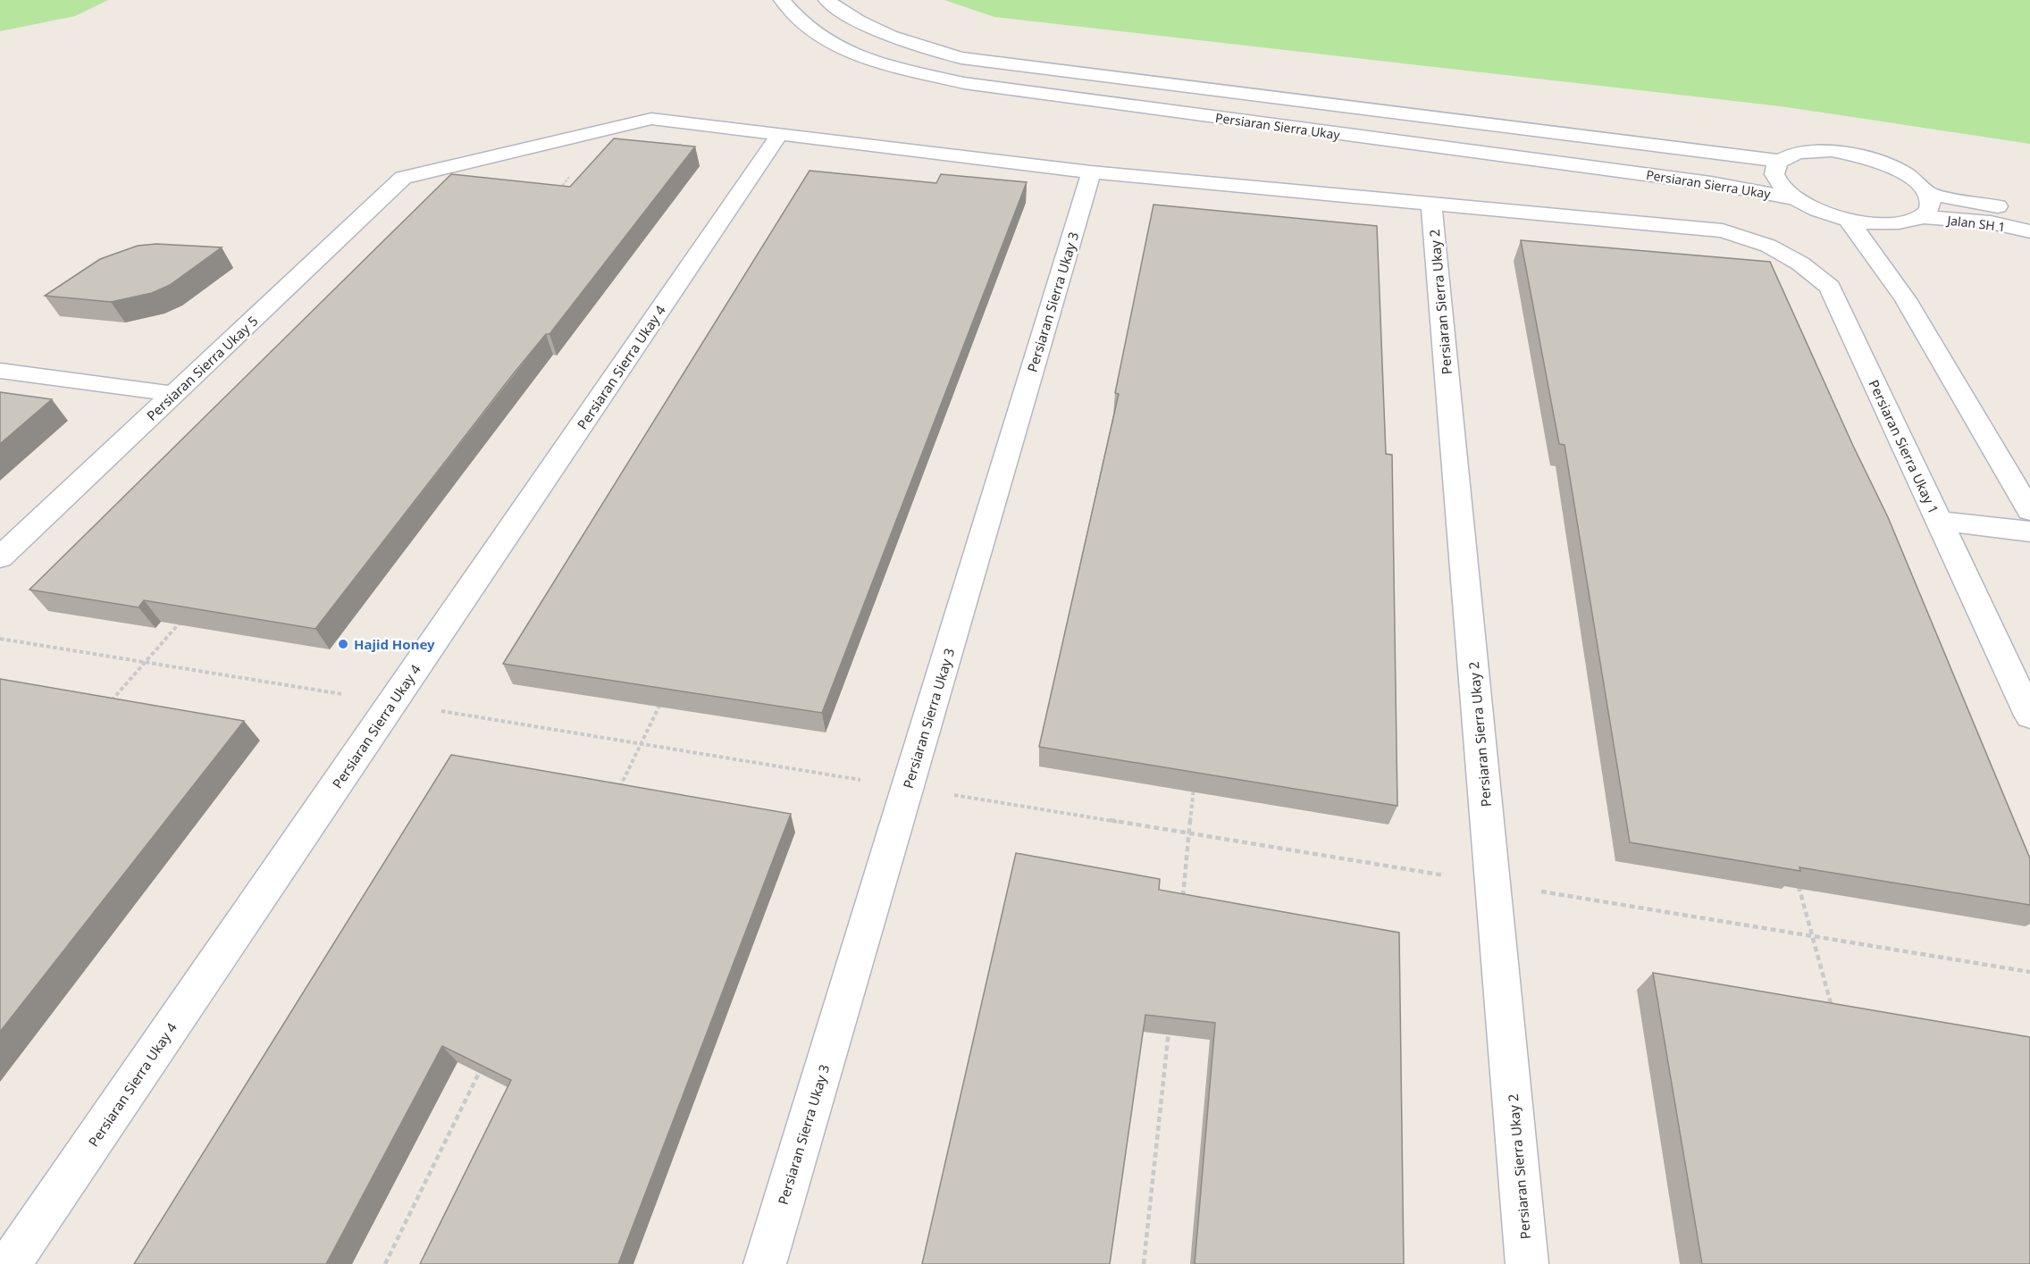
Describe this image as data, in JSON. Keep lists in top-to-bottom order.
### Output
{
  "streets": {
    "street": [
      "Persiaran Sierra Ukay",
      "Jalan SH 1",
      "Persiaran Sierra Ukay 3",
      "Persiaran Sierra Ukay 2",
      "Persiaran Sierra Ukay 4",
      "Persiaran Sierra Ukay 5",
      "Persiaran Sierra Ukay 1"
    ]
  },
  "crossings": [
    ["Persiaran Sierra Ukay", "Jalan SH 1"],
    ["Persiaran Sierra Ukay 3", "Persiaran Sierra Ukay 1"],
    ["Persiaran Sierra Ukay 2", "Persiaran Sierra Ukay 1"],
    ["Persiaran Sierra Ukay 4", "Persiaran Sierra Ukay 1"],
    ["Persiaran Sierra Ukay 5", "Persiaran Sierra Ukay 1"]
  ],
  "places": ["Hajid Honey"]
}
